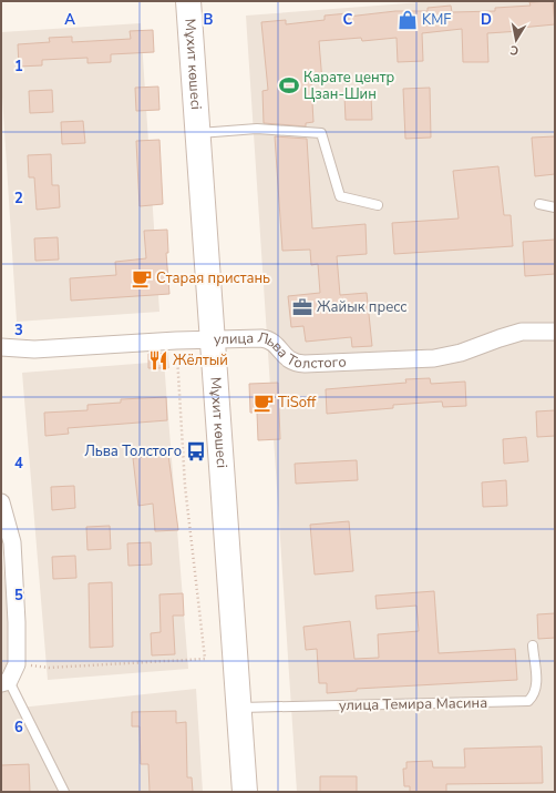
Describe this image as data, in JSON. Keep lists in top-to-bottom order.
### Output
{
  "streets": {
    "street": ["Мұхит көшесі", "улица Льва Толстого"],
    "lane": ["улица Темира Масина"]
  },
  "crossings": [
    ["Мұхит көшесі", "улица Льва Толстого"],
    ["Мұхит көшесі", "улица Темира Масина"]
  ],
  "places": {
    "shop": ["KMF"],
    "sports": ["Карате центр Цзан-Шин"],
    "cafe": ["Старая пристань", "TiSoff"],
    "office": ["Жайык пресс"],
    "restaurant": ["Жёлтый"],
    "bus stop": ["Льва Толстого"]
  },
  "north": "bottom",
  "grid": {
    "columns": [
      "A",
      "B",
      "C",
      "D"
    ],
    "rows": [
      "1",
      "2",
      "3",
      "4",
      "5",
      "6"
    ]
  }
}
